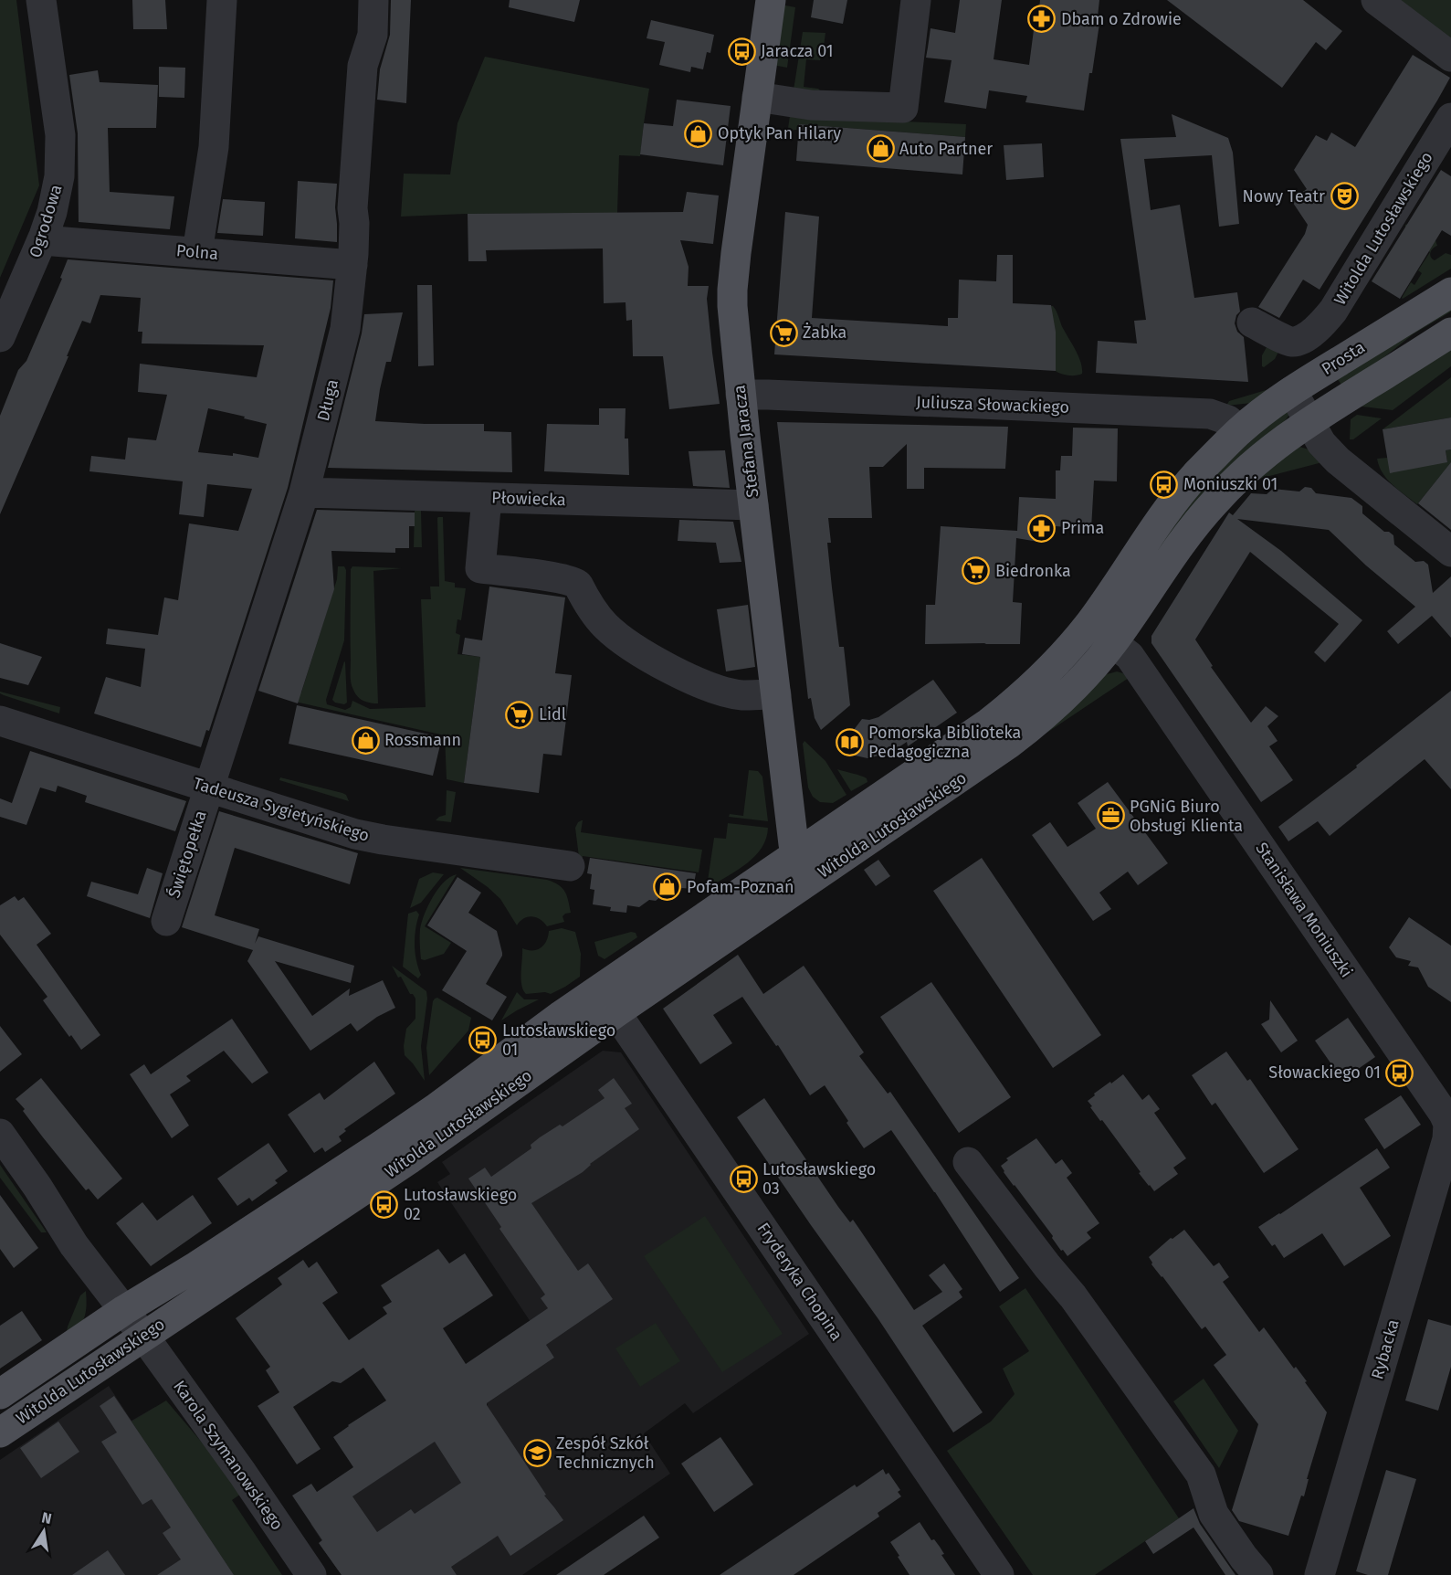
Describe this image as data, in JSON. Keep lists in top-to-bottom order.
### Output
{
  "streets": {
    "main road": ["Witolda Lutosławskiego", "Prosta", "Stefana Jaracza"],
    "street": [
      "Ogrodowa",
      "Polna",
      "Długa",
      "Juliusza Słowackiego",
      "Płowiecka",
      "Tadeusza Sygietyńskiego",
      "Świętopełka",
      "Stanisława Moniuszki",
      "Fryderyka Chopina",
      "Rybacka",
      "Karola Szymanowskiego"
    ]
  },
  "crossings": [
    ["Ogrodowa", "Polna"],
    ["Witolda Lutosławskiego", "Prosta"],
    ["Witolda Lutosławskiego", "Juliusza Słowackiego"],
    ["Witolda Lutosławskiego", "Stefana Jaracza"],
    ["Witolda Lutosławskiego", "Stanisława Moniuszki"],
    ["Witolda Lutosławskiego", "Fryderyka Chopina"],
    ["Witolda Lutosławskiego", "Karola Szymanowskiego"],
    ["Polna", "Długa"],
    ["Prosta", "Juliusza Słowackiego"],
    ["Długa", "Płowiecka"],
    ["Długa", "Tadeusza Sygietyńskiego"],
    ["Długa", "Świętopełka"],
    ["Juliusza Słowackiego", "Stefana Jaracza"],
    ["Stefana Jaracza", "Płowiecka"],
    ["Tadeusza Sygietyńskiego", "Świętopełka"],
    ["Stanisława Moniuszki", "Rybacka"]
  ],
  "places": {
    "pharmacy": ["Dbam o Zdrowie", "Prima"],
    "bus stop": [
      "Jaracza 01",
      "Moniuszki 01",
      "Lutosławskiego 01",
      "Słowackiego 01",
      "Lutosławskiego 03",
      "Lutosławskiego 02"
    ],
    "shop": [
      "Optyk Pan Hilary",
      "Auto Partner",
      "Rossmann",
      "Pofam-Poznań"
    ],
    "theatre": ["Nowy Teatr"],
    "supermarket": ["Żabka", "Biedronka", "Lidl"],
    "library": ["Pomorska Biblioteka Pedagogiczna"],
    "office": ["PGNiG Biuro Obsługi Klienta"],
    "school or university": ["Zespół Szkół Technicznych"]
  },
  "north": "top"
}
